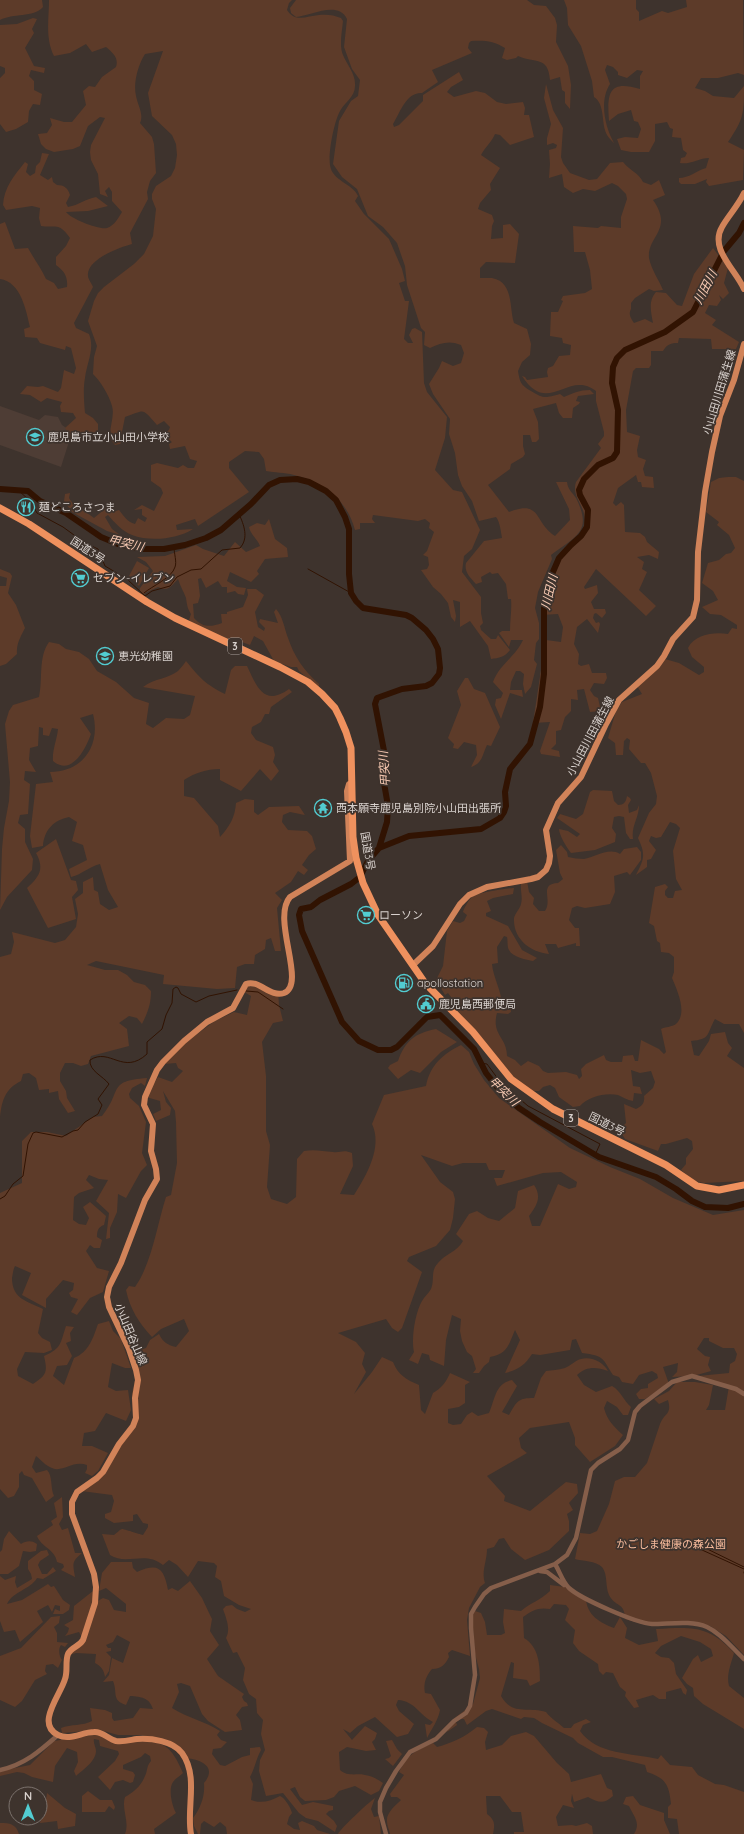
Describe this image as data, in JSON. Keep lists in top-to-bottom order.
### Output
{
  "streets": {
    "highway": ["国道3号", "3"],
    "main road": ["小山田川田蒲生線", "小山田谷山線"]
  },
  "crossings": [
    ["小山田川田蒲生線", "国道3号"],
    ["国道3号", "小山田谷山線"]
  ],
  "water": ["川田川", "甲突川"],
  "parks": ["かごしま健康の森公園"],
  "places": {
    "school or university": ["鹿児島市立小山田小学校", "恵光幼稚園"],
    "restaurant": ["麺どころさつま"],
    "supermarket": ["セブン-イレブン", "ローソン"],
    "temple": ["西本願寺鹿児島別院小山田出張所"],
    "fuel station": ["apollostation"],
    "public building": ["鹿児島西郵便局"]
  },
  "north": "top"
}
